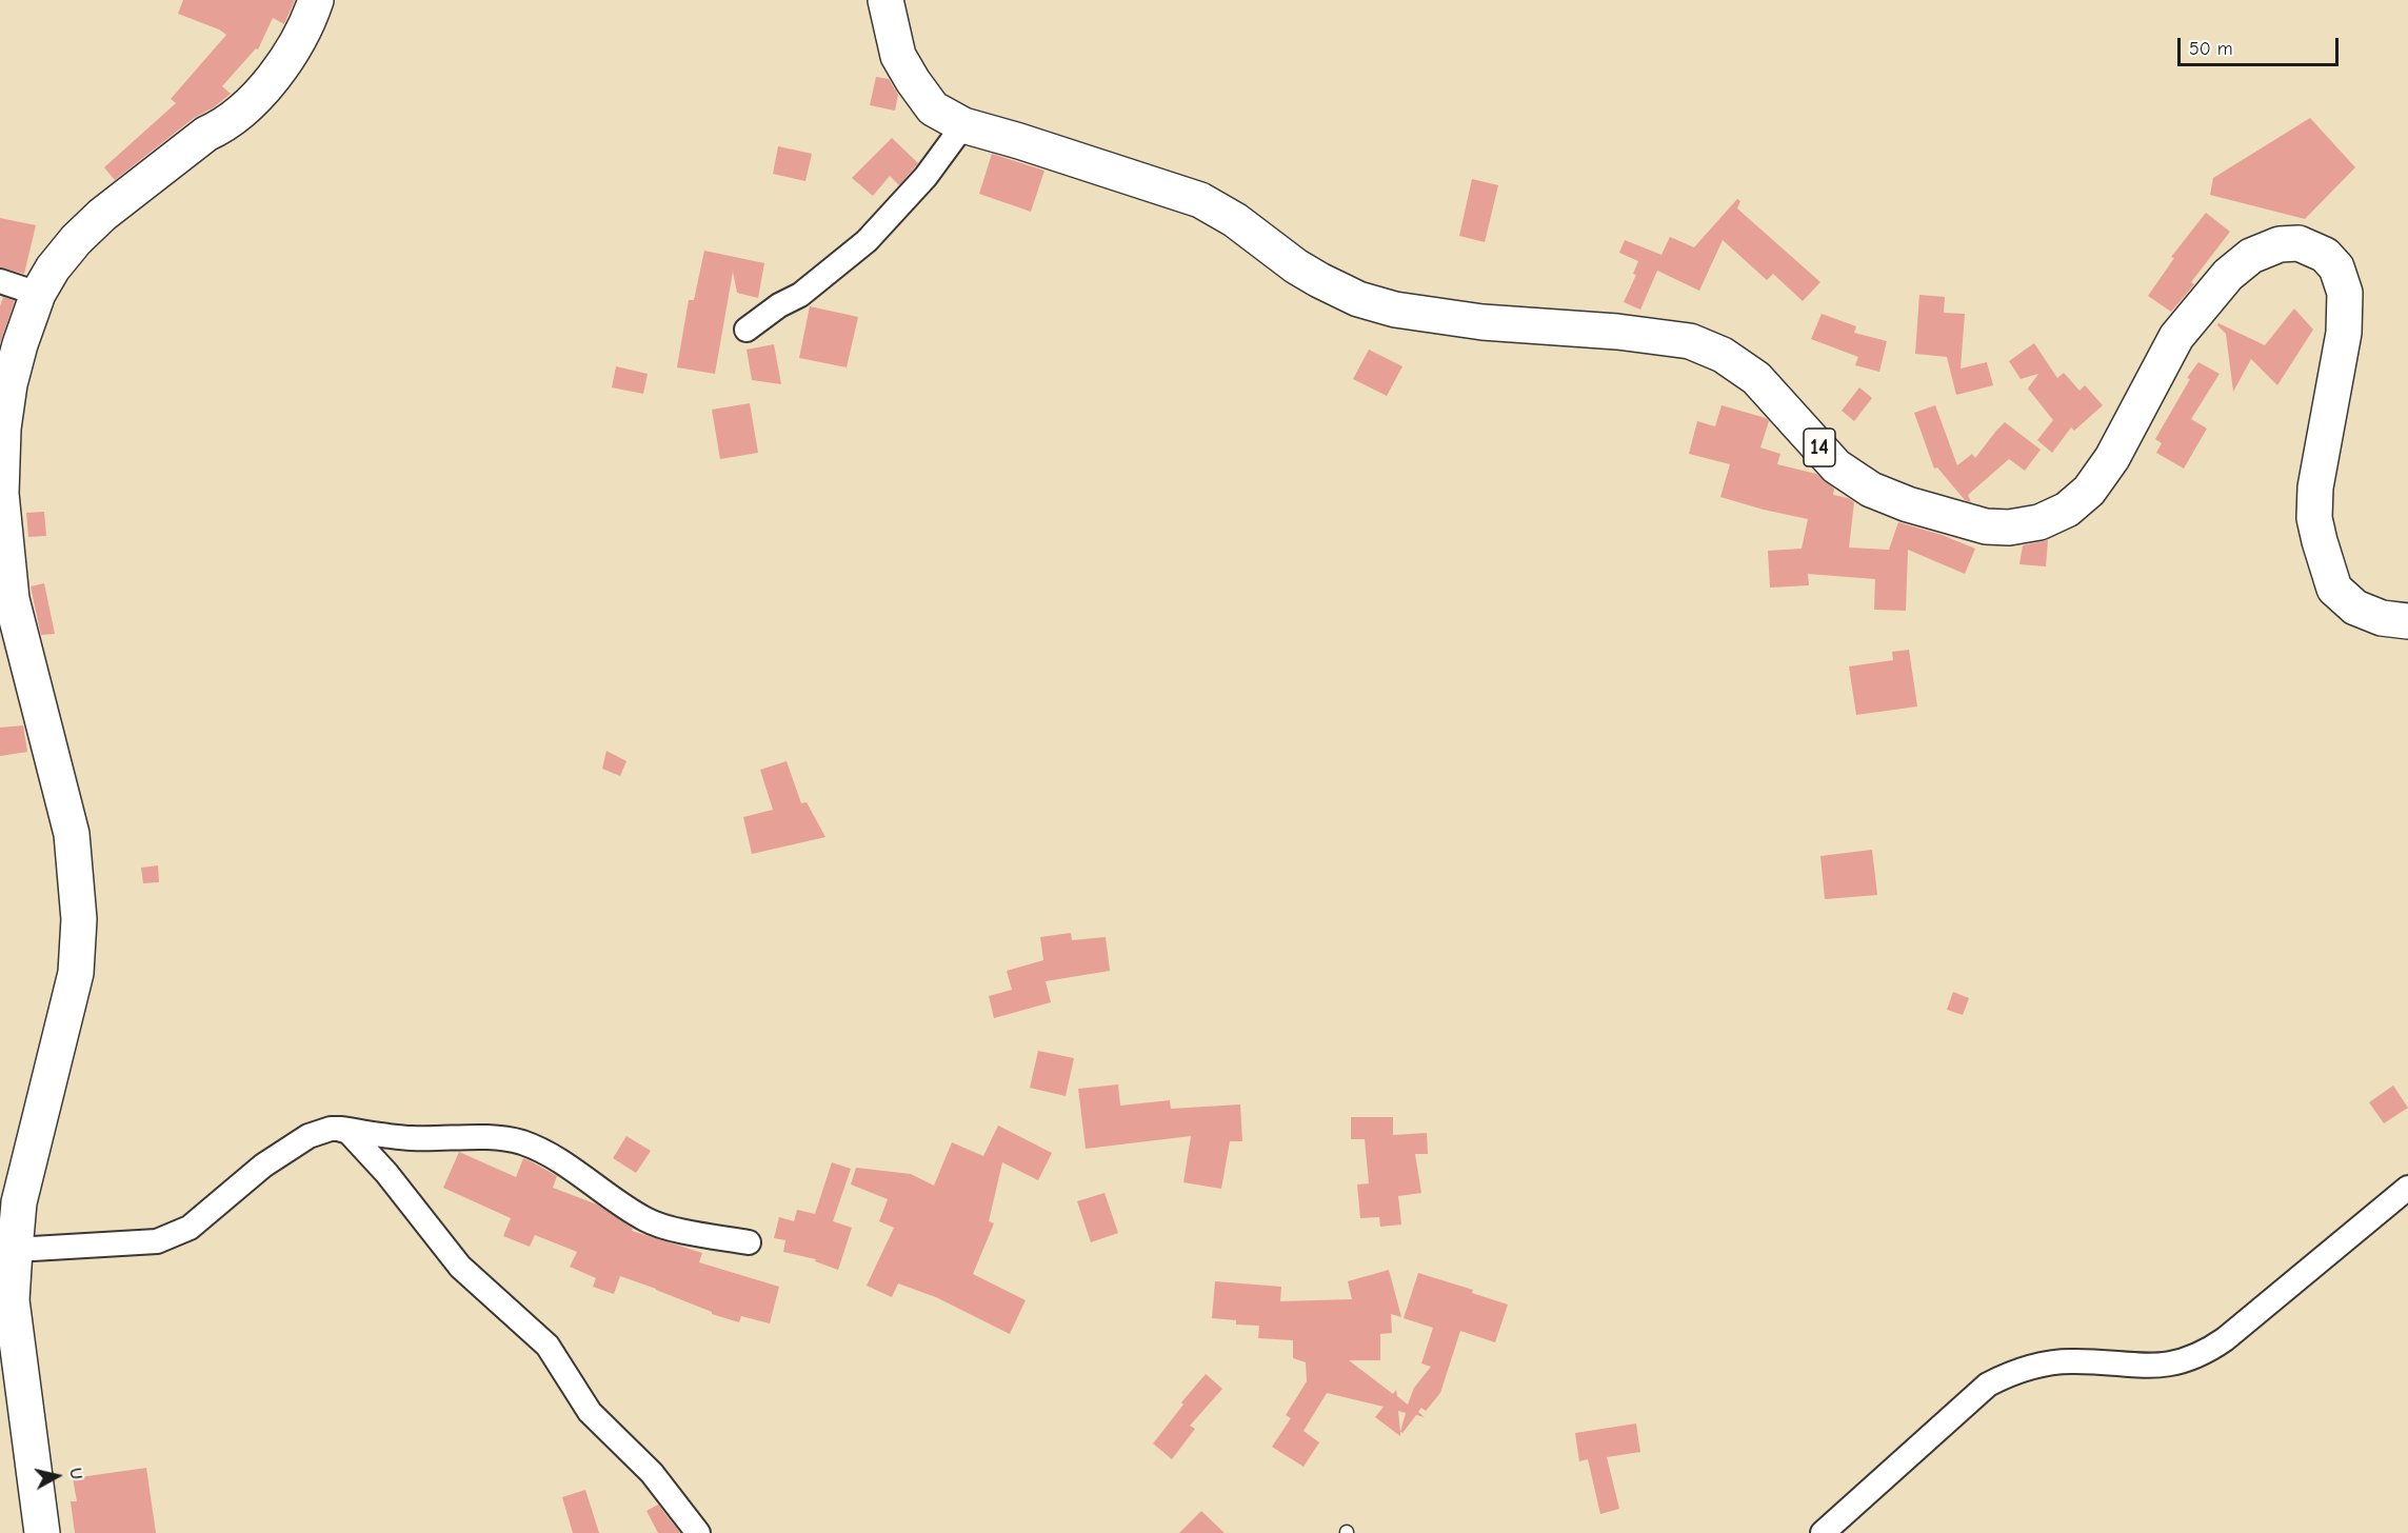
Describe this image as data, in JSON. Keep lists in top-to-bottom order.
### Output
{
  "streets": {
    "main road": ["14"]
  },
  "scale_bar": "50 m",
  "north": "right"
}
